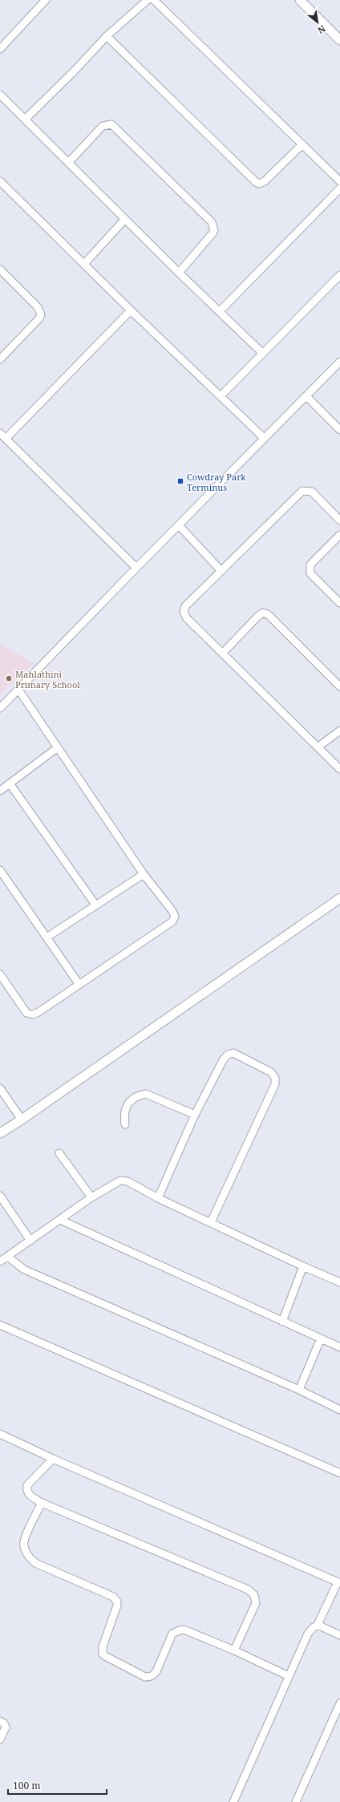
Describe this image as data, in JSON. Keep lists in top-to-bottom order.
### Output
{
  "places": {
    "transit": ["Cowdray Park Terminus"],
    "other": ["Mahlathini Primary School"]
  },
  "scale_bar": "100 m",
  "north": "bottom right"
}
